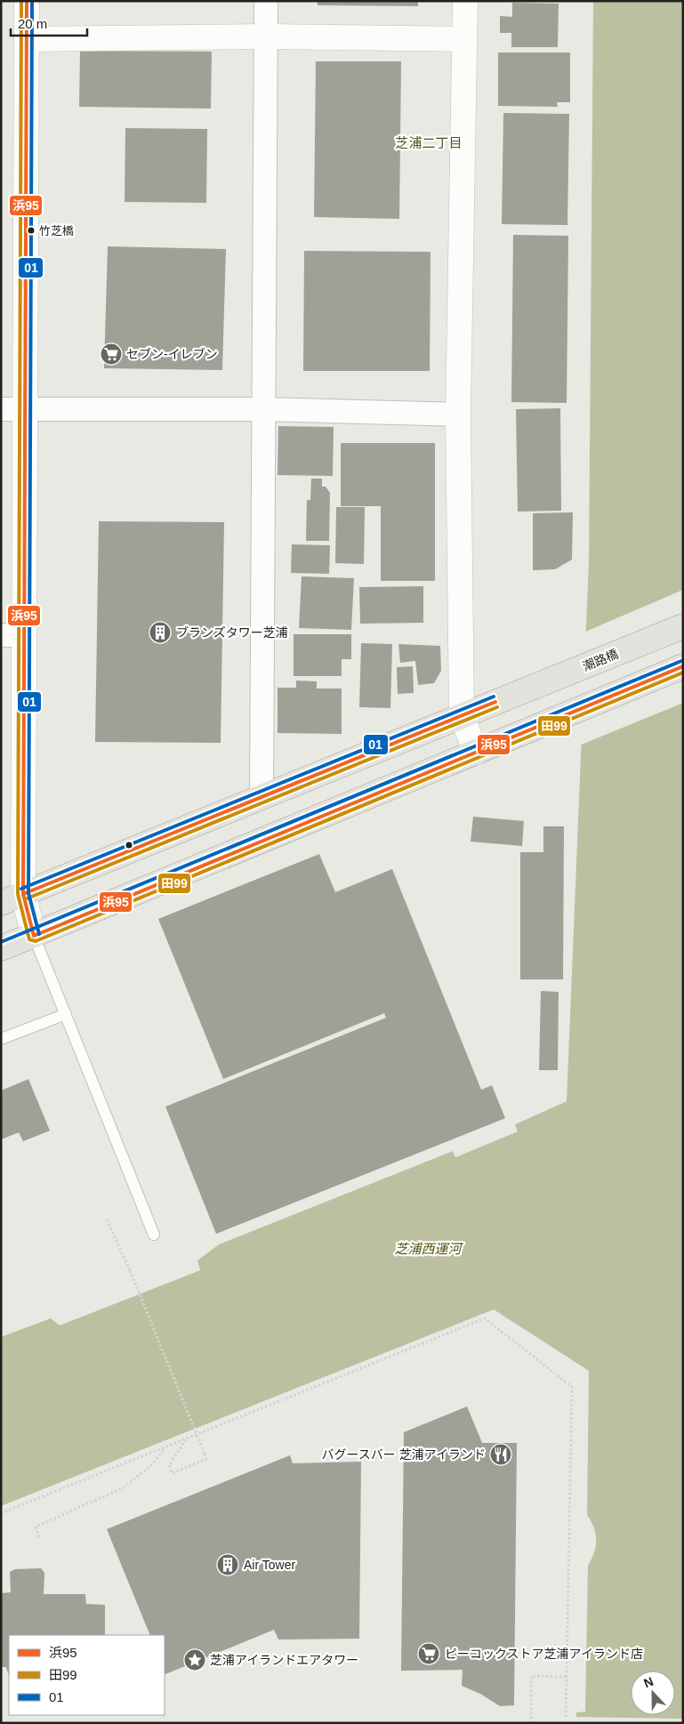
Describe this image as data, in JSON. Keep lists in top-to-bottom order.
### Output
{
  "streets": {
    "main road": ["潮路橋"]
  },
  "districts": ["芝浦二丁目"],
  "water": ["芝浦西運河"],
  "places": {
    "other": ["竹芝橋"],
    "supermarket": ["セブン-イレブン", "ピーコックストア芝浦アイランド店"],
    "building": ["ブランズタワー芝浦", "Air Tower"],
    "restaurant": ["バグースバー 芝浦アイランド"],
    "place": ["芝浦アイランドエアタワー"]
  },
  "lines": ["transit line 浜95", "transit line 田99", "transit line 01"],
  "legend": ["浜95", "田99", "01"],
  "scale_bar": "20 m",
  "north": "top"
}
